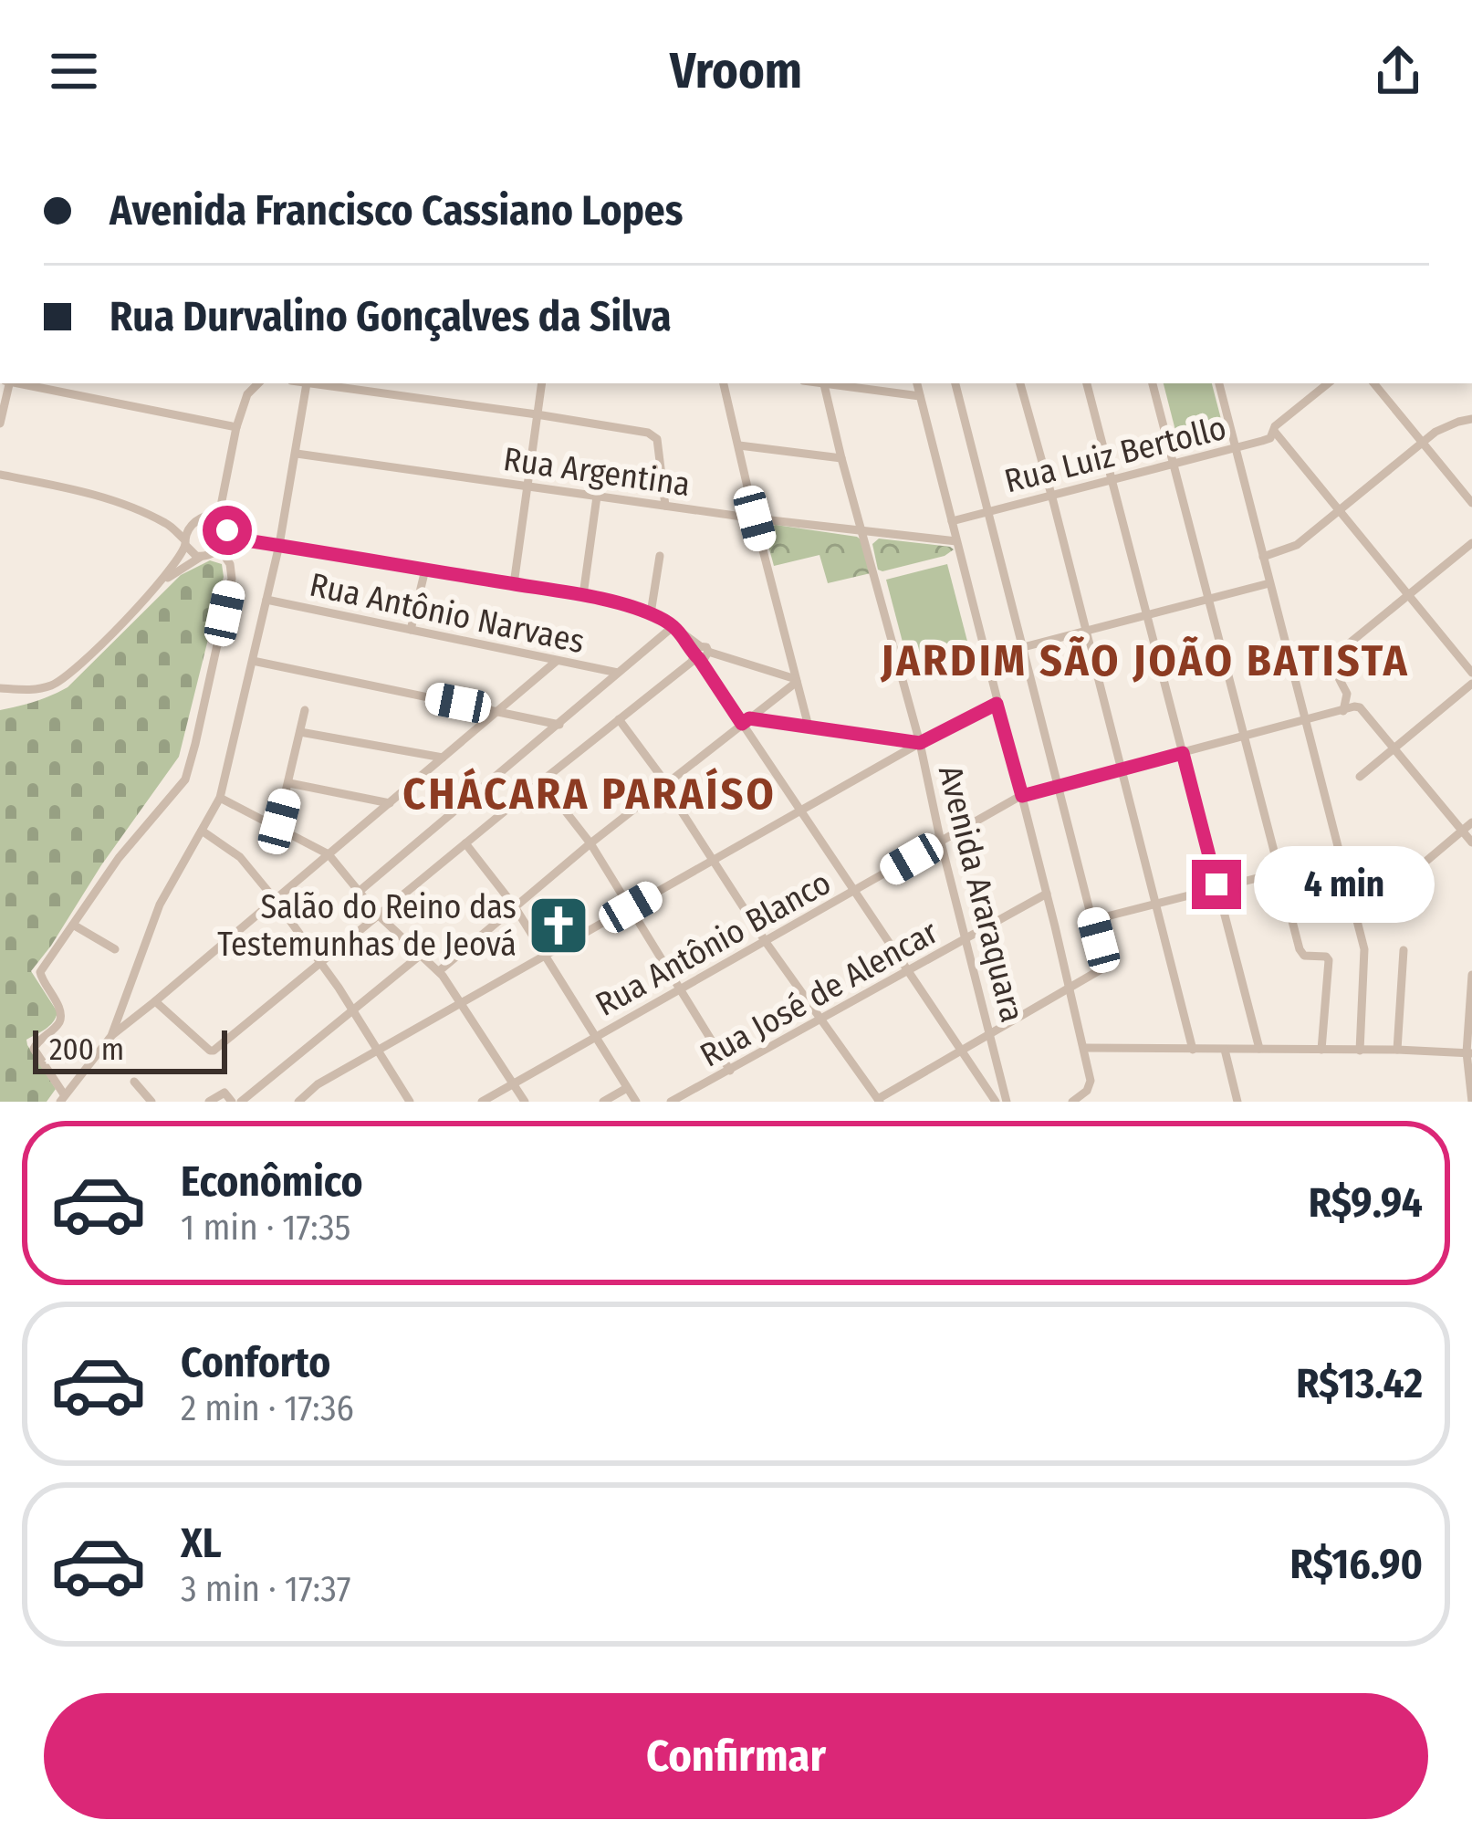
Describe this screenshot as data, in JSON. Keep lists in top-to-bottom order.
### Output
{
  "streets": {
    "street": [
      "Rua Luiz Bertollo",
      "Rua Argentina",
      "Rua Antônio Narvaes",
      "Avenida Araraquara",
      "Rua Antônio Blanco",
      "Rua José de Alencar"
    ]
  },
  "crossings": [
    ["Rua Argentina", "Avenida Araraquara"],
    ["Avenida Araraquara", "Rua Antônio Blanco"],
    ["Avenida Araraquara", "Rua José de Alencar"]
  ],
  "districts": ["JARDIM SÃO JOÃO BATISTA", "CHÁCARA PARAÍSO"],
  "places": {
    "church": ["Salão do Reino das Testemunhas de Jeová"]
  },
  "scale_bar": "200 m",
  "page": {
    "header": "Vroom",
    "banner": ["Avenida Francisco Cassiano Lopes", "Rua Durvalino Gonçalves da Silva"],
    "bubble": "4 min",
    "scale": "200 m",
    "list": [
      {
        "name": "Econômico",
        "note": "1 min · 17:35",
        "value": "R$9.94"
      },
      {
        "name": "Conforto",
        "note": "2 min · 17:36",
        "value": "R$13.42"
      },
      {
        "name": "XL",
        "note": "3 min · 17:37",
        "value": "R$16.90"
      }
    ],
    "buttons": "Confirmar"
  }
}
